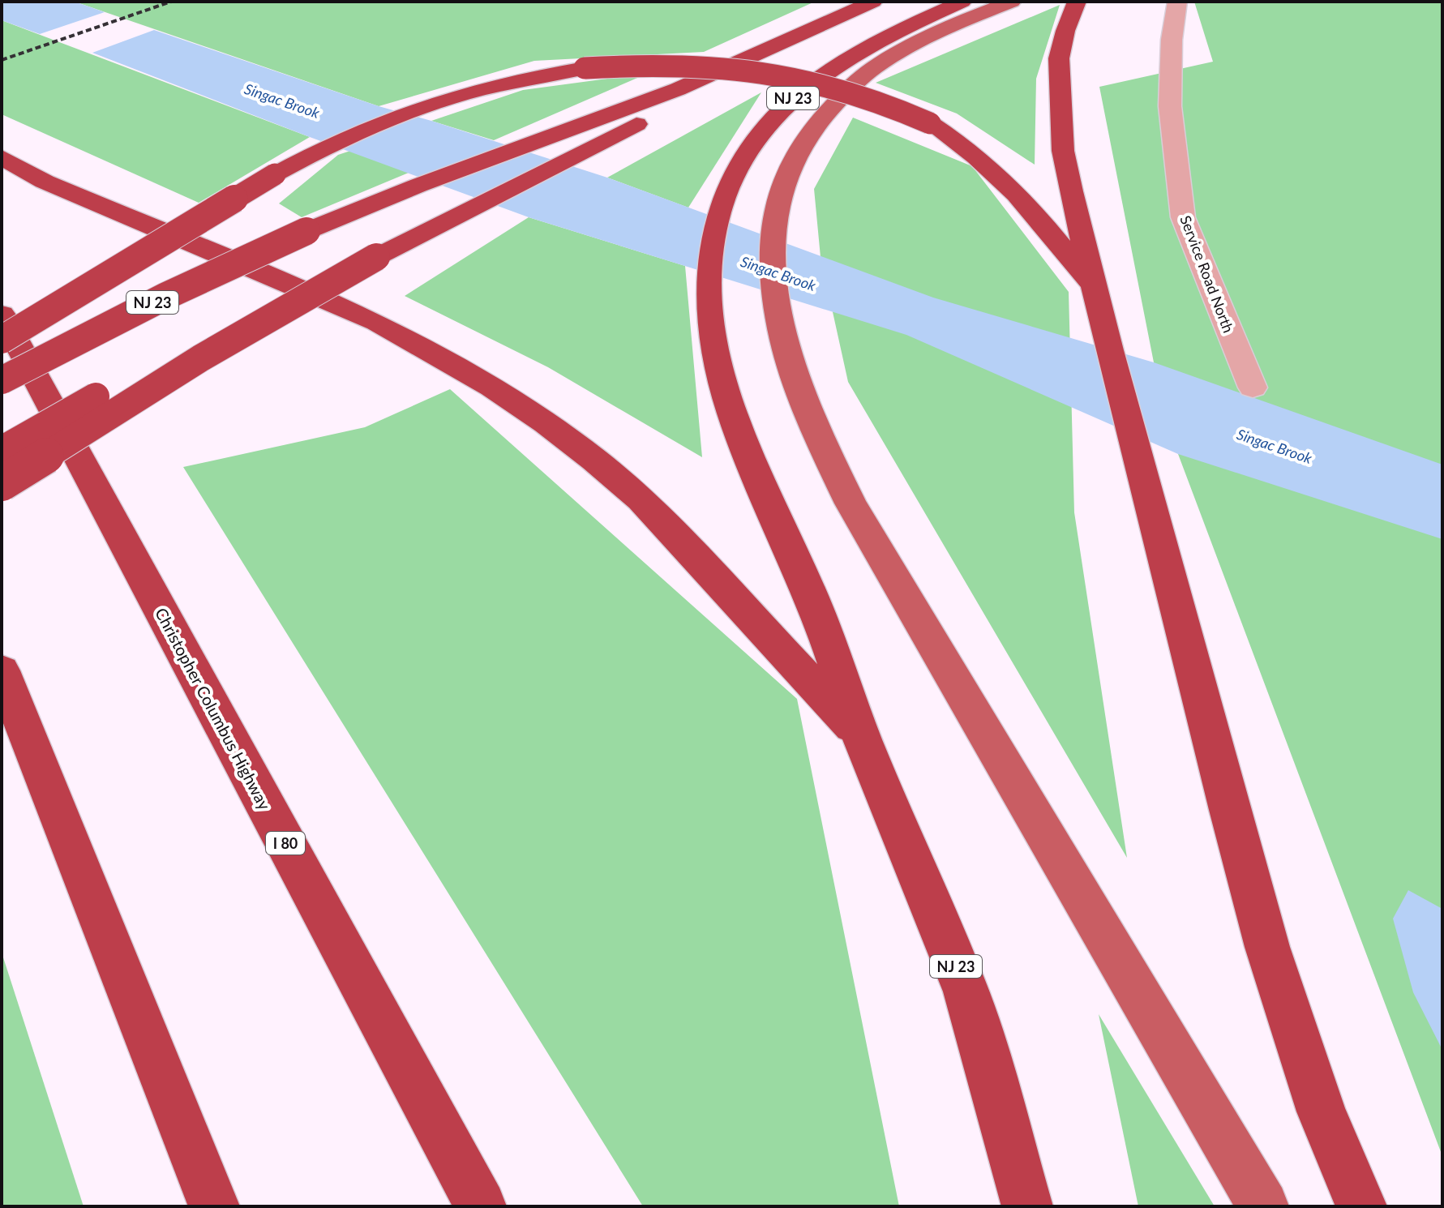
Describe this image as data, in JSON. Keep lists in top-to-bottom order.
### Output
{
  "streets": {
    "highway": ["NJ 23", "Christopher Columbus Highway", "I 80"],
    "lane": ["Service Road North"]
  },
  "water": ["Singac Brook"]
}
